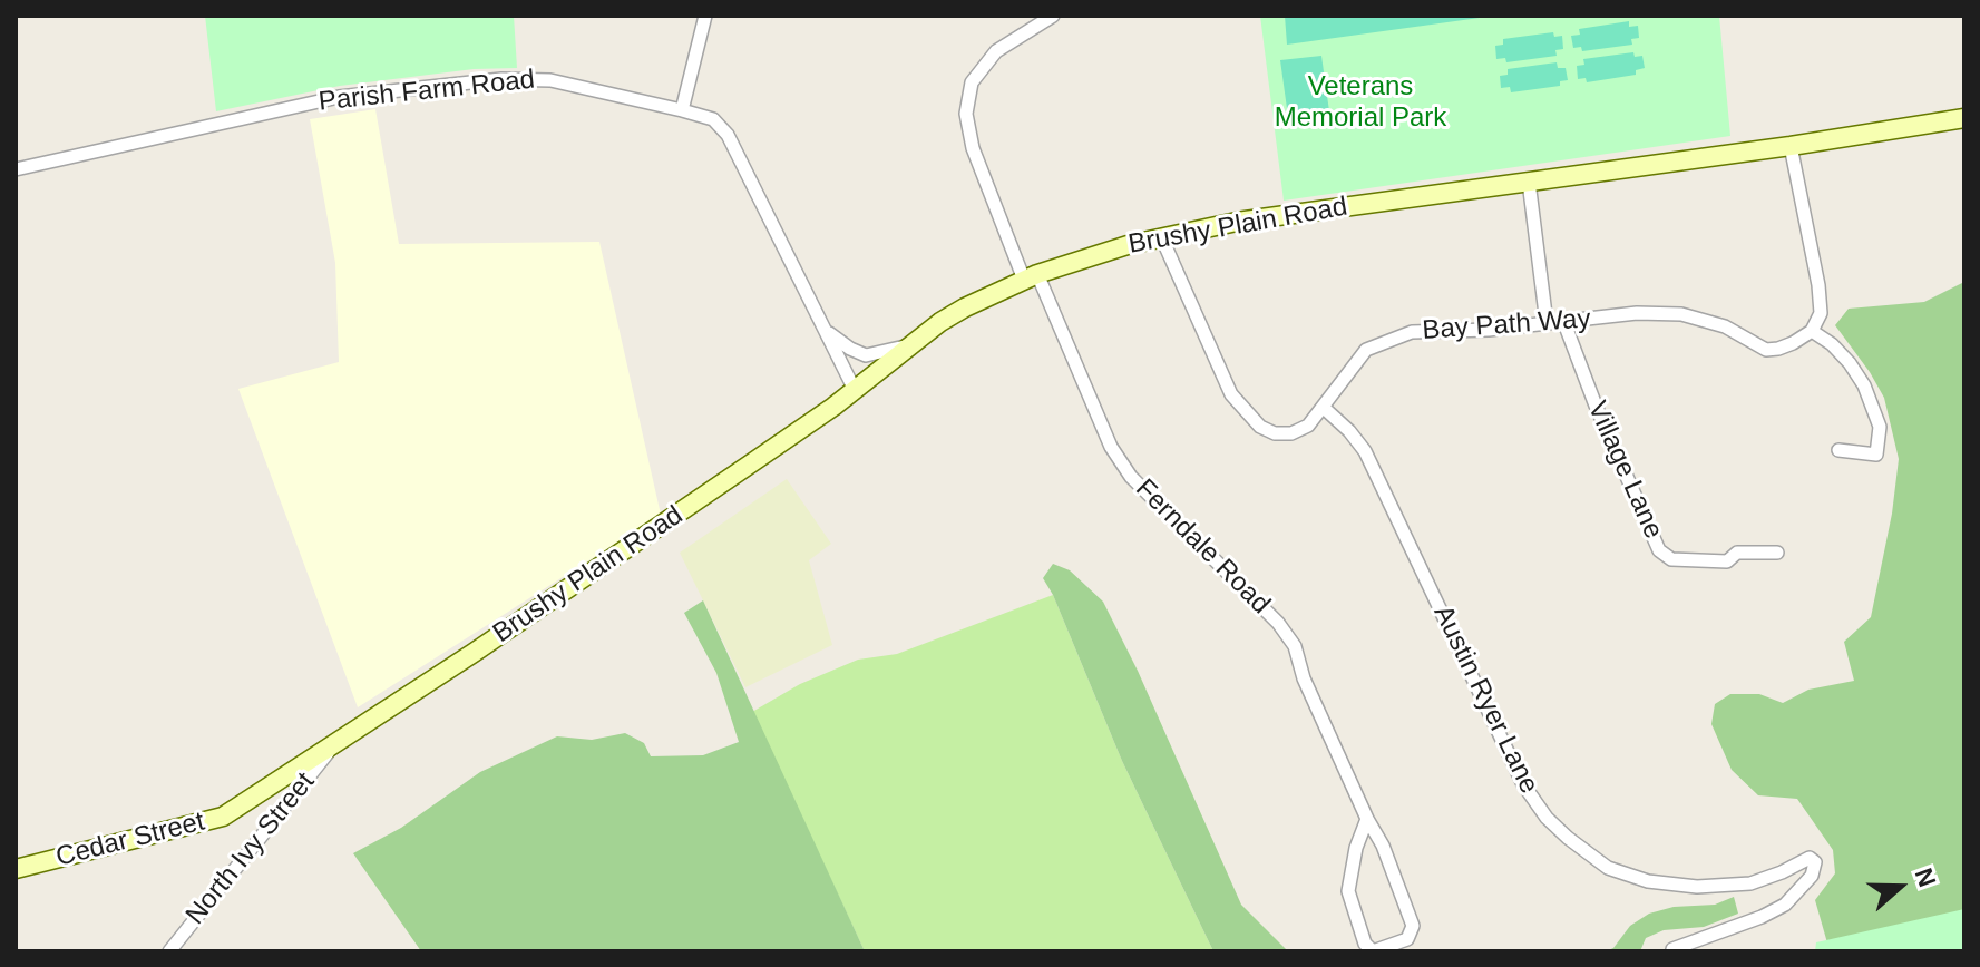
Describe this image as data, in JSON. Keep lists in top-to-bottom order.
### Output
{
  "streets": {
    "main road": ["Brushy Plain Road", "Cedar Street"],
    "street": [
      "Parish Farm Road",
      "Bay Path Way",
      "Village Lane",
      "Ferndale Road",
      "Austin Ryer Lane",
      "North Ivy Street"
    ]
  },
  "crossings": [
    ["Parish Farm Road", "Brushy Plain Road"],
    ["Brushy Plain Road", "Bay Path Way"],
    ["Brushy Plain Road", "Ferndale Road"],
    ["Brushy Plain Road", "Cedar Street"],
    ["Brushy Plain Road", "North Ivy Street"],
    ["Bay Path Way", "Village Lane"],
    ["Bay Path Way", "Austin Ryer Lane"],
    ["Cedar Street", "North Ivy Street"]
  ],
  "parks": ["Veterans Memorial Park"],
  "north": "right"
}
